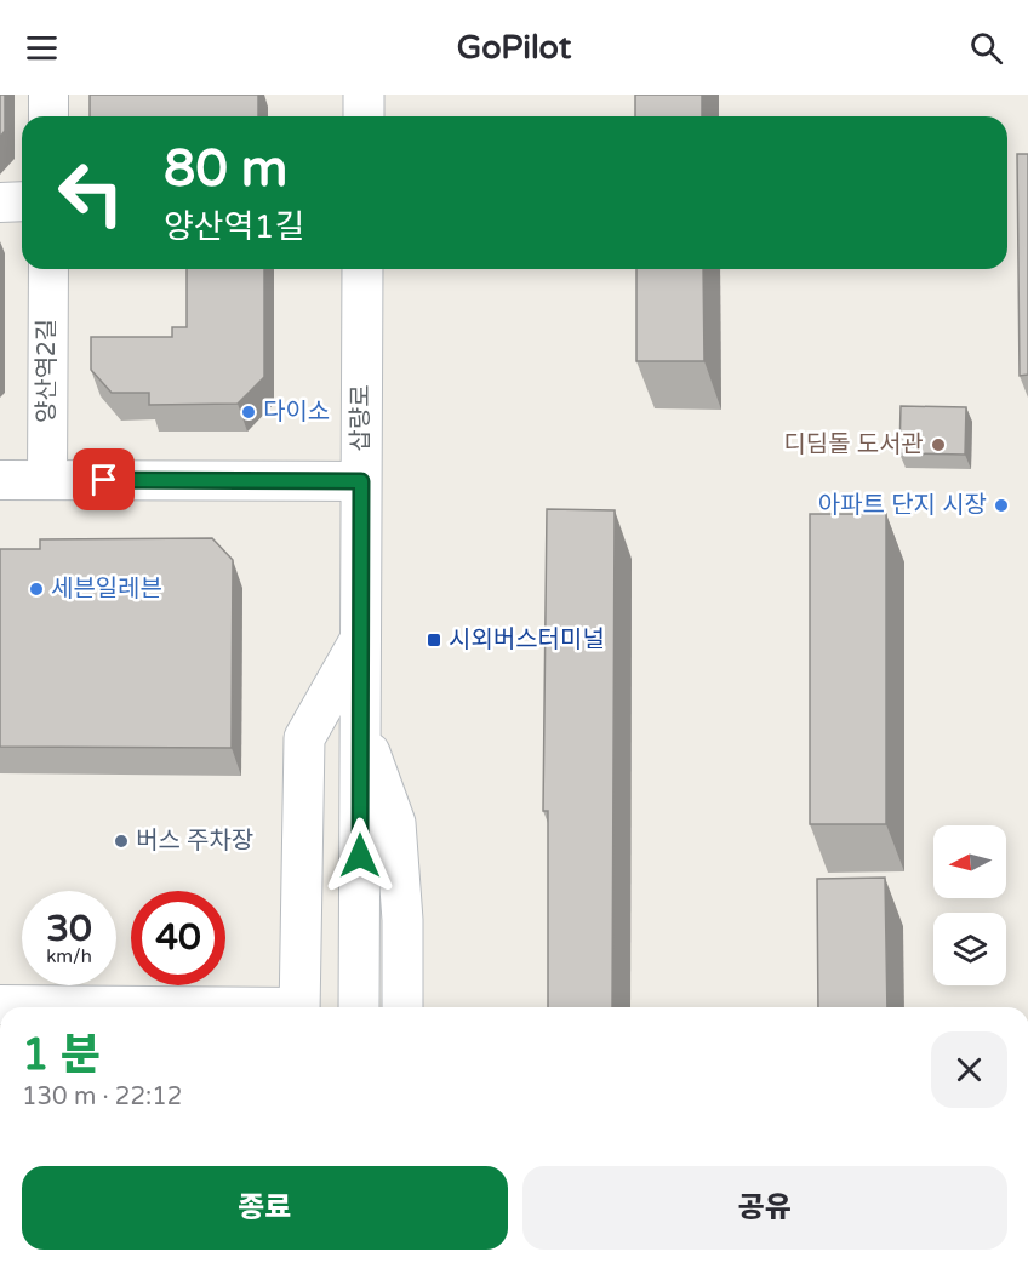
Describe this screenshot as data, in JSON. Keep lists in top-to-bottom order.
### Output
{
  "streets": {
    "street": ["양산역2길", "삽량로"]
  },
  "places": {
    "other": [
      "다이소",
      "디딤돌 도서관",
      "아파트 단지 시장",
      "세븐일레븐",
      "버스 주차장"
    ],
    "transit": ["시외버스터미널"]
  },
  "north": "left",
  "page": {
    "header": "GoPilot",
    "turn": ["80 m", "양산역1길"],
    "speed": "30 km/h",
    "limit": "40",
    "heading": ["1 분", "130 m · 22:12"],
    "buttons": ["종료", "공유"]
  }
}
